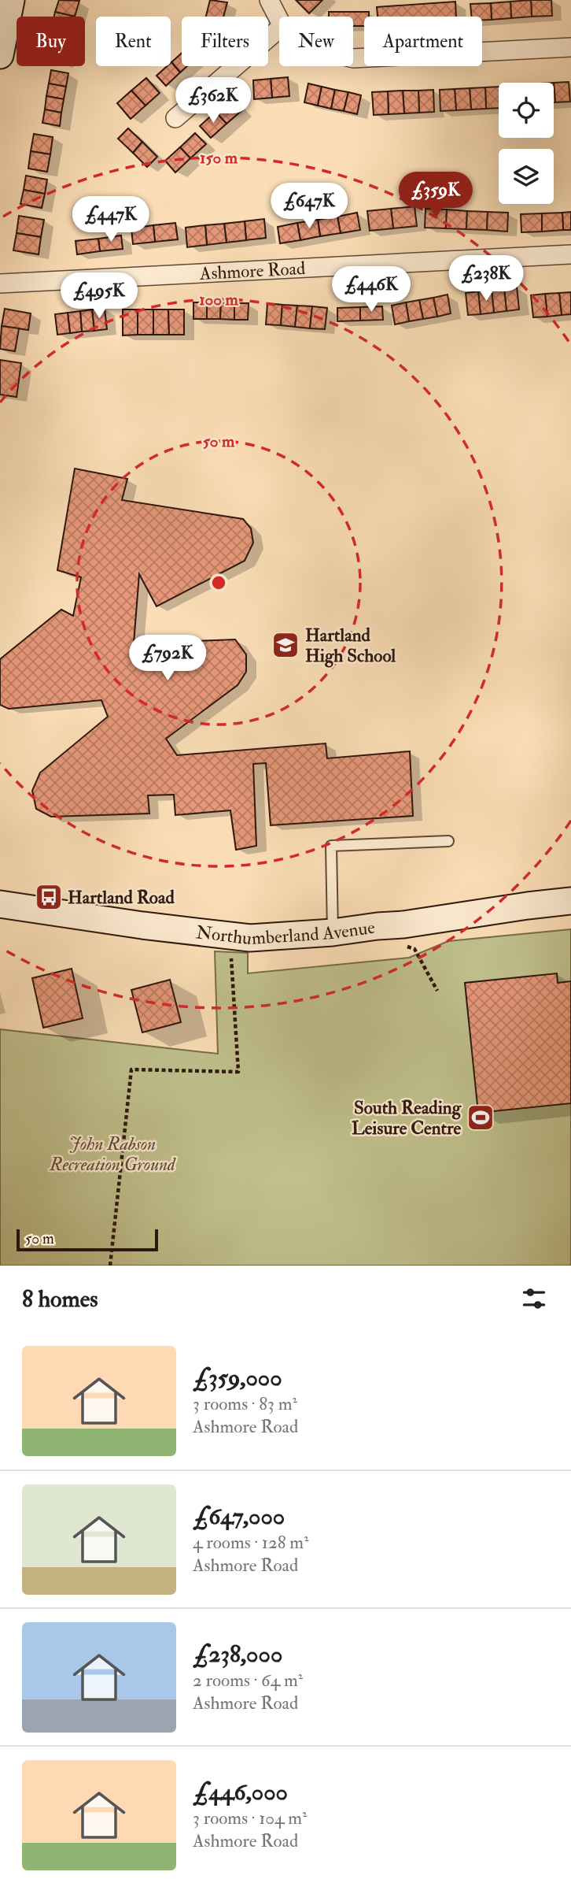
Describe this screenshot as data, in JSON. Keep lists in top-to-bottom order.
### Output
{
  "streets": {
    "street": ["Ashmore Road", "Northumberland Avenue"]
  },
  "parks": ["John Rabson Recreation Ground"],
  "places": {
    "school or university": ["Hartland High School"],
    "bus stop": ["Hartland Road"],
    "sports": ["South Reading Leisure Centre"]
  },
  "scale_bar": "50 m",
  "page": {
    "chip": [
      "Buy",
      "Rent",
      "Filters",
      "New",
      "Apartment"
    ],
    "price": [
      "£362K",
      "£359K",
      "£647K",
      "£447K",
      "£238K",
      "£446K",
      "£495K",
      "£792K"
    ],
    "scale": "50 m",
    "heading": "8 homes",
    "list": [
      {
        "name": "£359,000",
        "note": "3 rooms · 83 m² · Ashmore Road"
      },
      {
        "name": "£647,000",
        "note": "4 rooms · 128 m² · Ashmore Road"
      },
      {
        "name": "£238,000",
        "note": "2 rooms · 64 m² · Ashmore Road"
      },
      {
        "name": "£446,000",
        "note": "3 rooms · 104 m² · Ashmore Road"
      }
    ]
  },
  "rings": ["150 m", "100 m", "50 m"]
}
